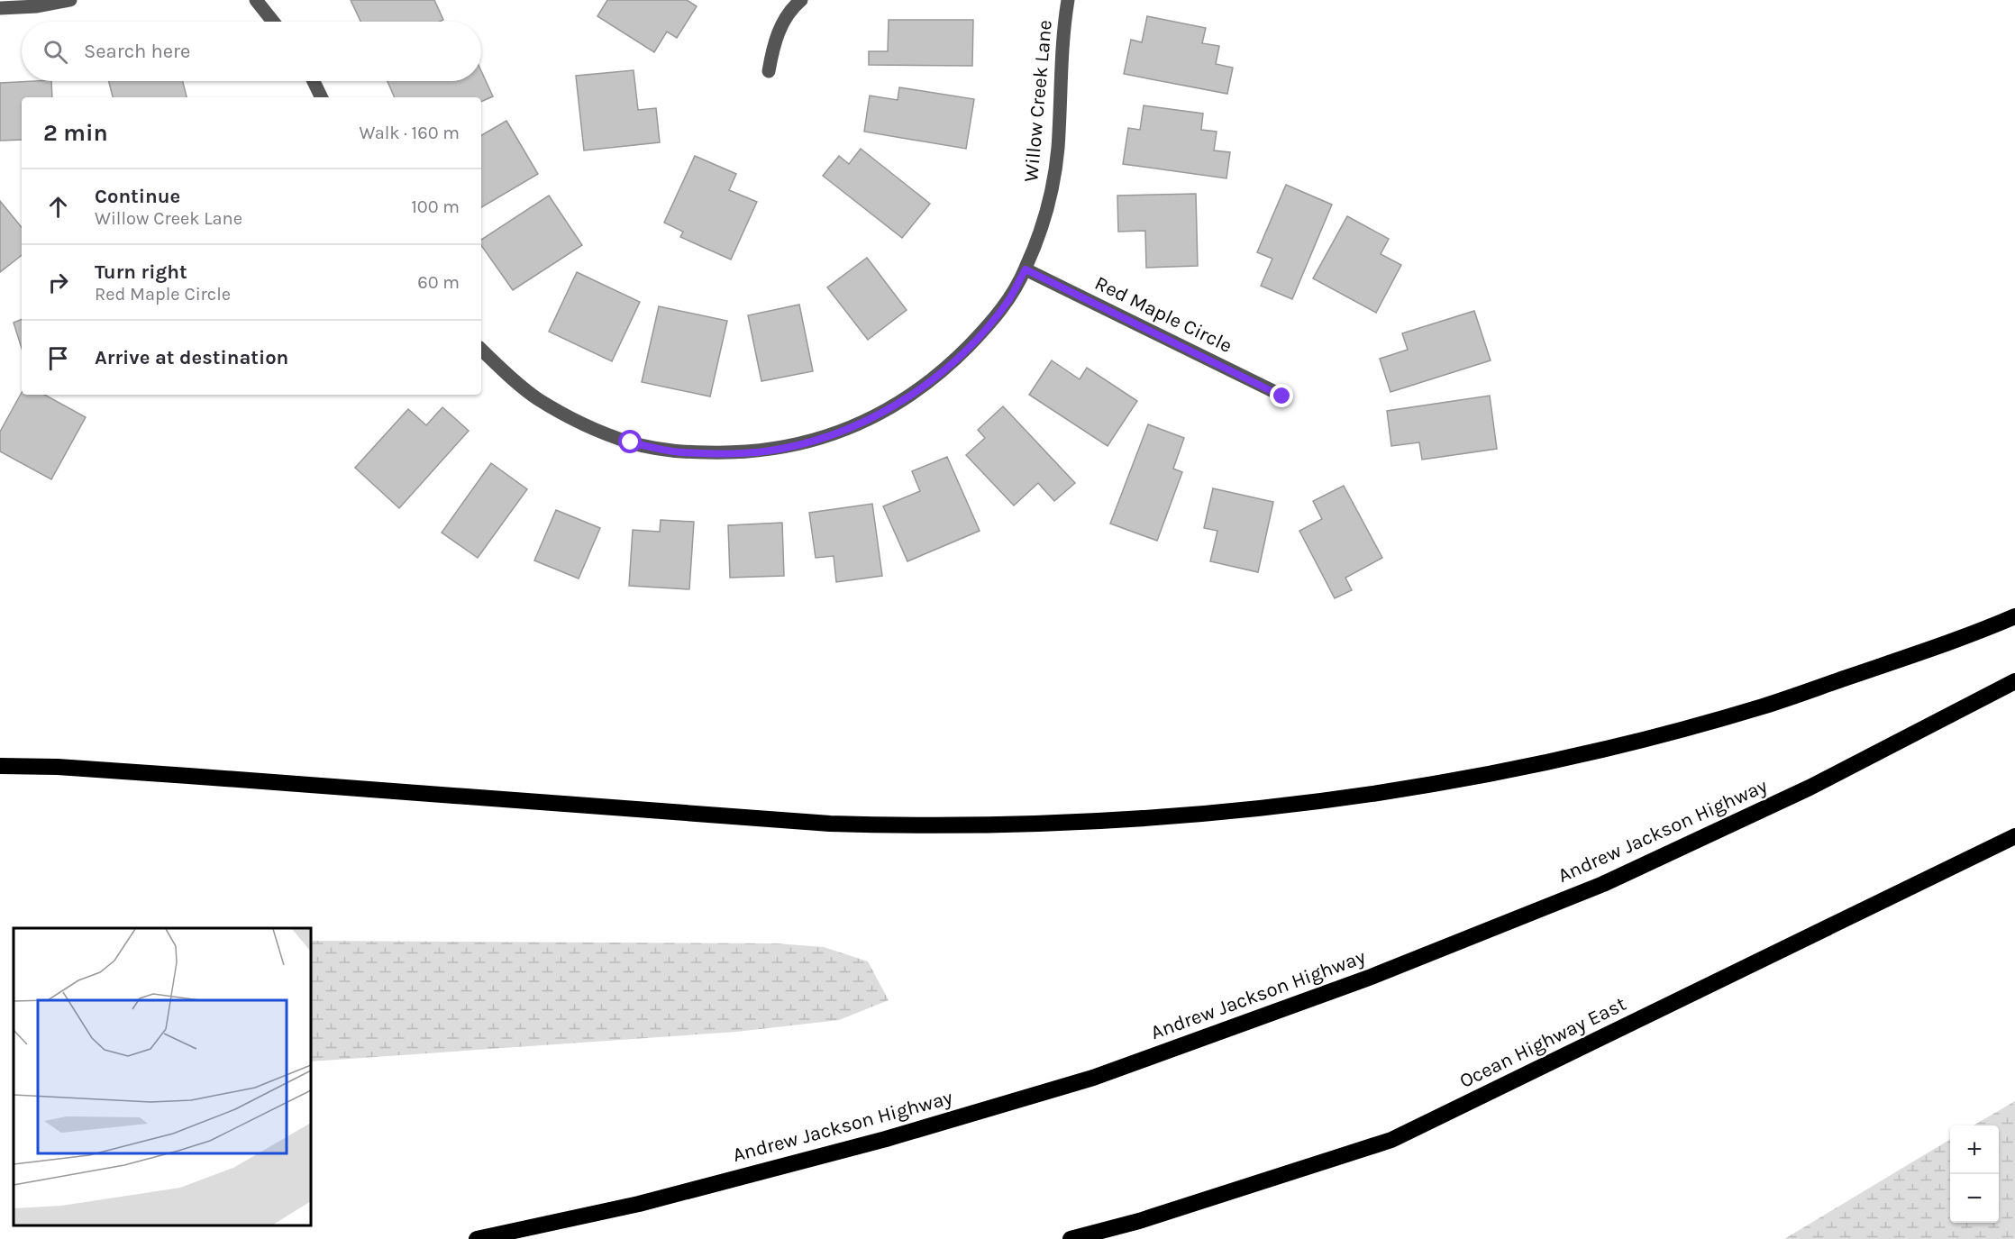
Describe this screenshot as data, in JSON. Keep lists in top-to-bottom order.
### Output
{
  "streets": {
    "highway": ["Andrew Jackson Highway", "Ocean Highway East"],
    "street": ["Willow Creek Lane", "Red Maple Circle"]
  },
  "crossings": [
    ["Willow Creek Lane", "Red Maple Circle"]
  ],
  "page": {
    "search": "Search here",
    "heading": ["2 min", "Walk · 160 m"],
    "list": [
      ["Continue", "Willow Creek Lane", "100 m"],
      ["Turn right", "Red Maple Circle", "60 m"],
      "Arrive at destination"
    ],
    "map_buttons": ["+", "−"]
  }
}
